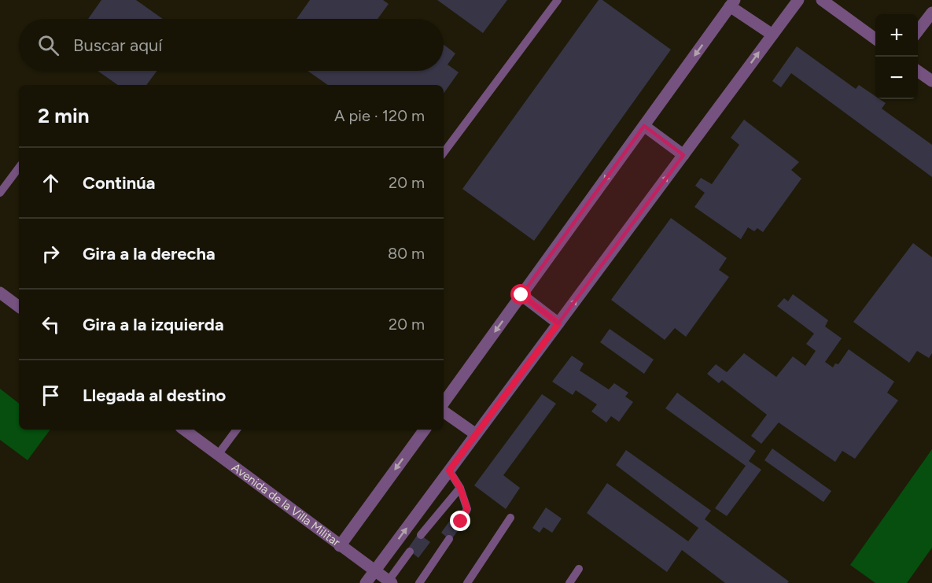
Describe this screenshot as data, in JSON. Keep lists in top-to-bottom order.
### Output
{
  "streets": {
    "street": ["Avenida de la Villa Militar"]
  },
  "page": {
    "map_buttons": ["+", "−"],
    "search": "Buscar aquí",
    "heading": ["2 min", "A pie · 120 m"],
    "list": [
      ["Continúa", "20 m"],
      ["Gira a la derecha", "80 m"],
      ["Gira a la izquierda", "20 m"],
      "Llegada al destino"
    ]
  }
}
